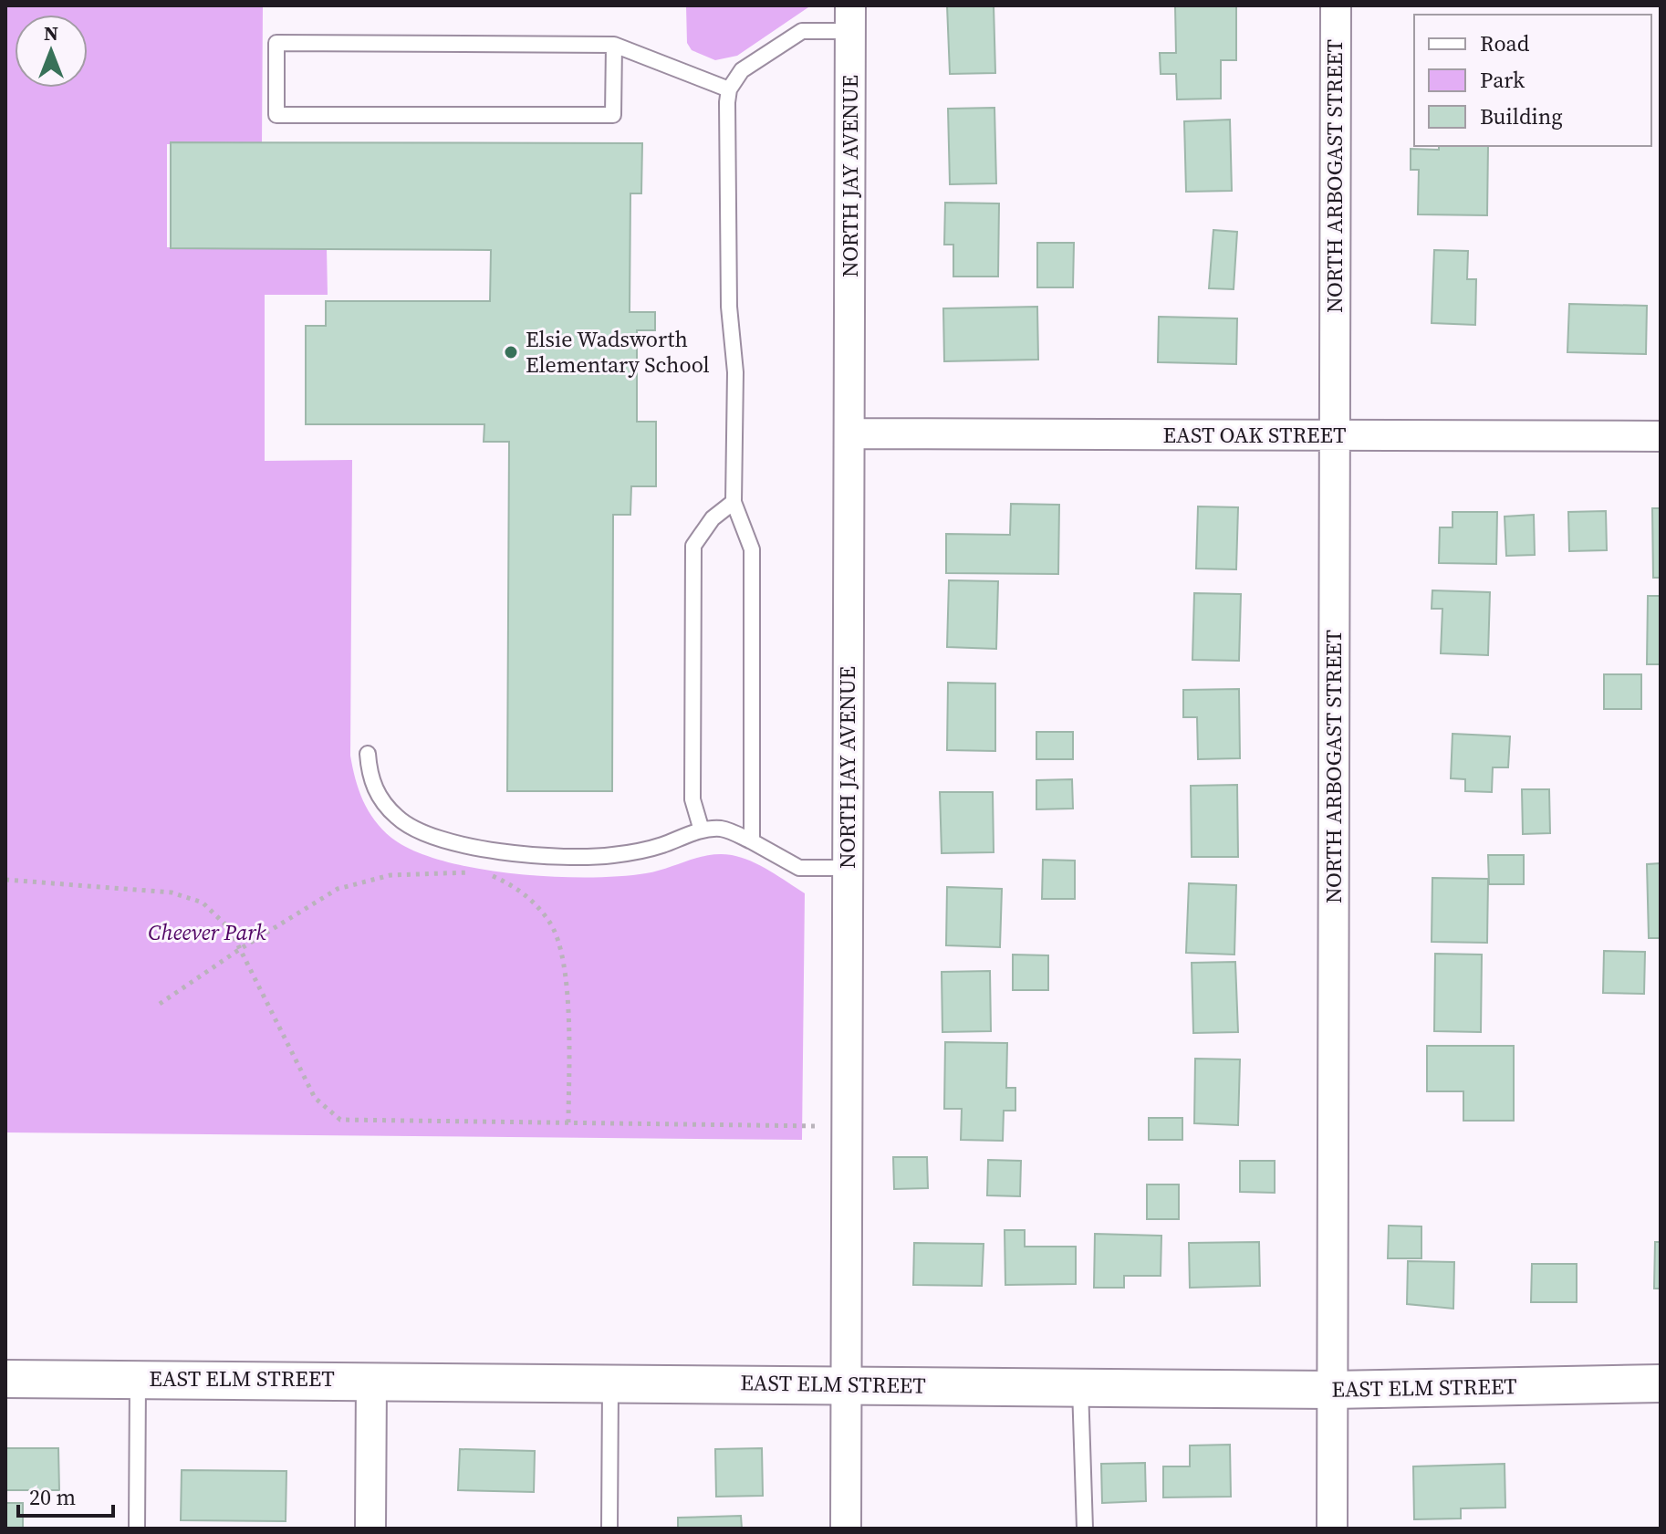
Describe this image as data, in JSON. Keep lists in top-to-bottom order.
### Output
{
  "streets": {
    "street": [
      "NORTH JAY AVENUE",
      "NORTH ARBOGAST STREET",
      "EAST OAK STREET",
      "EAST ELM STREET"
    ]
  },
  "crossings": [
    ["NORTH JAY AVENUE", "EAST OAK STREET"],
    ["NORTH JAY AVENUE", "EAST ELM STREET"],
    ["NORTH ARBOGAST STREET", "EAST OAK STREET"],
    ["NORTH ARBOGAST STREET", "EAST ELM STREET"]
  ],
  "parks": ["Cheever Park"],
  "places": ["Elsie Wadsworth Elementary School"],
  "legend": ["Road", "Park", "Building"],
  "scale_bar": "20 m",
  "north": "top"
}
